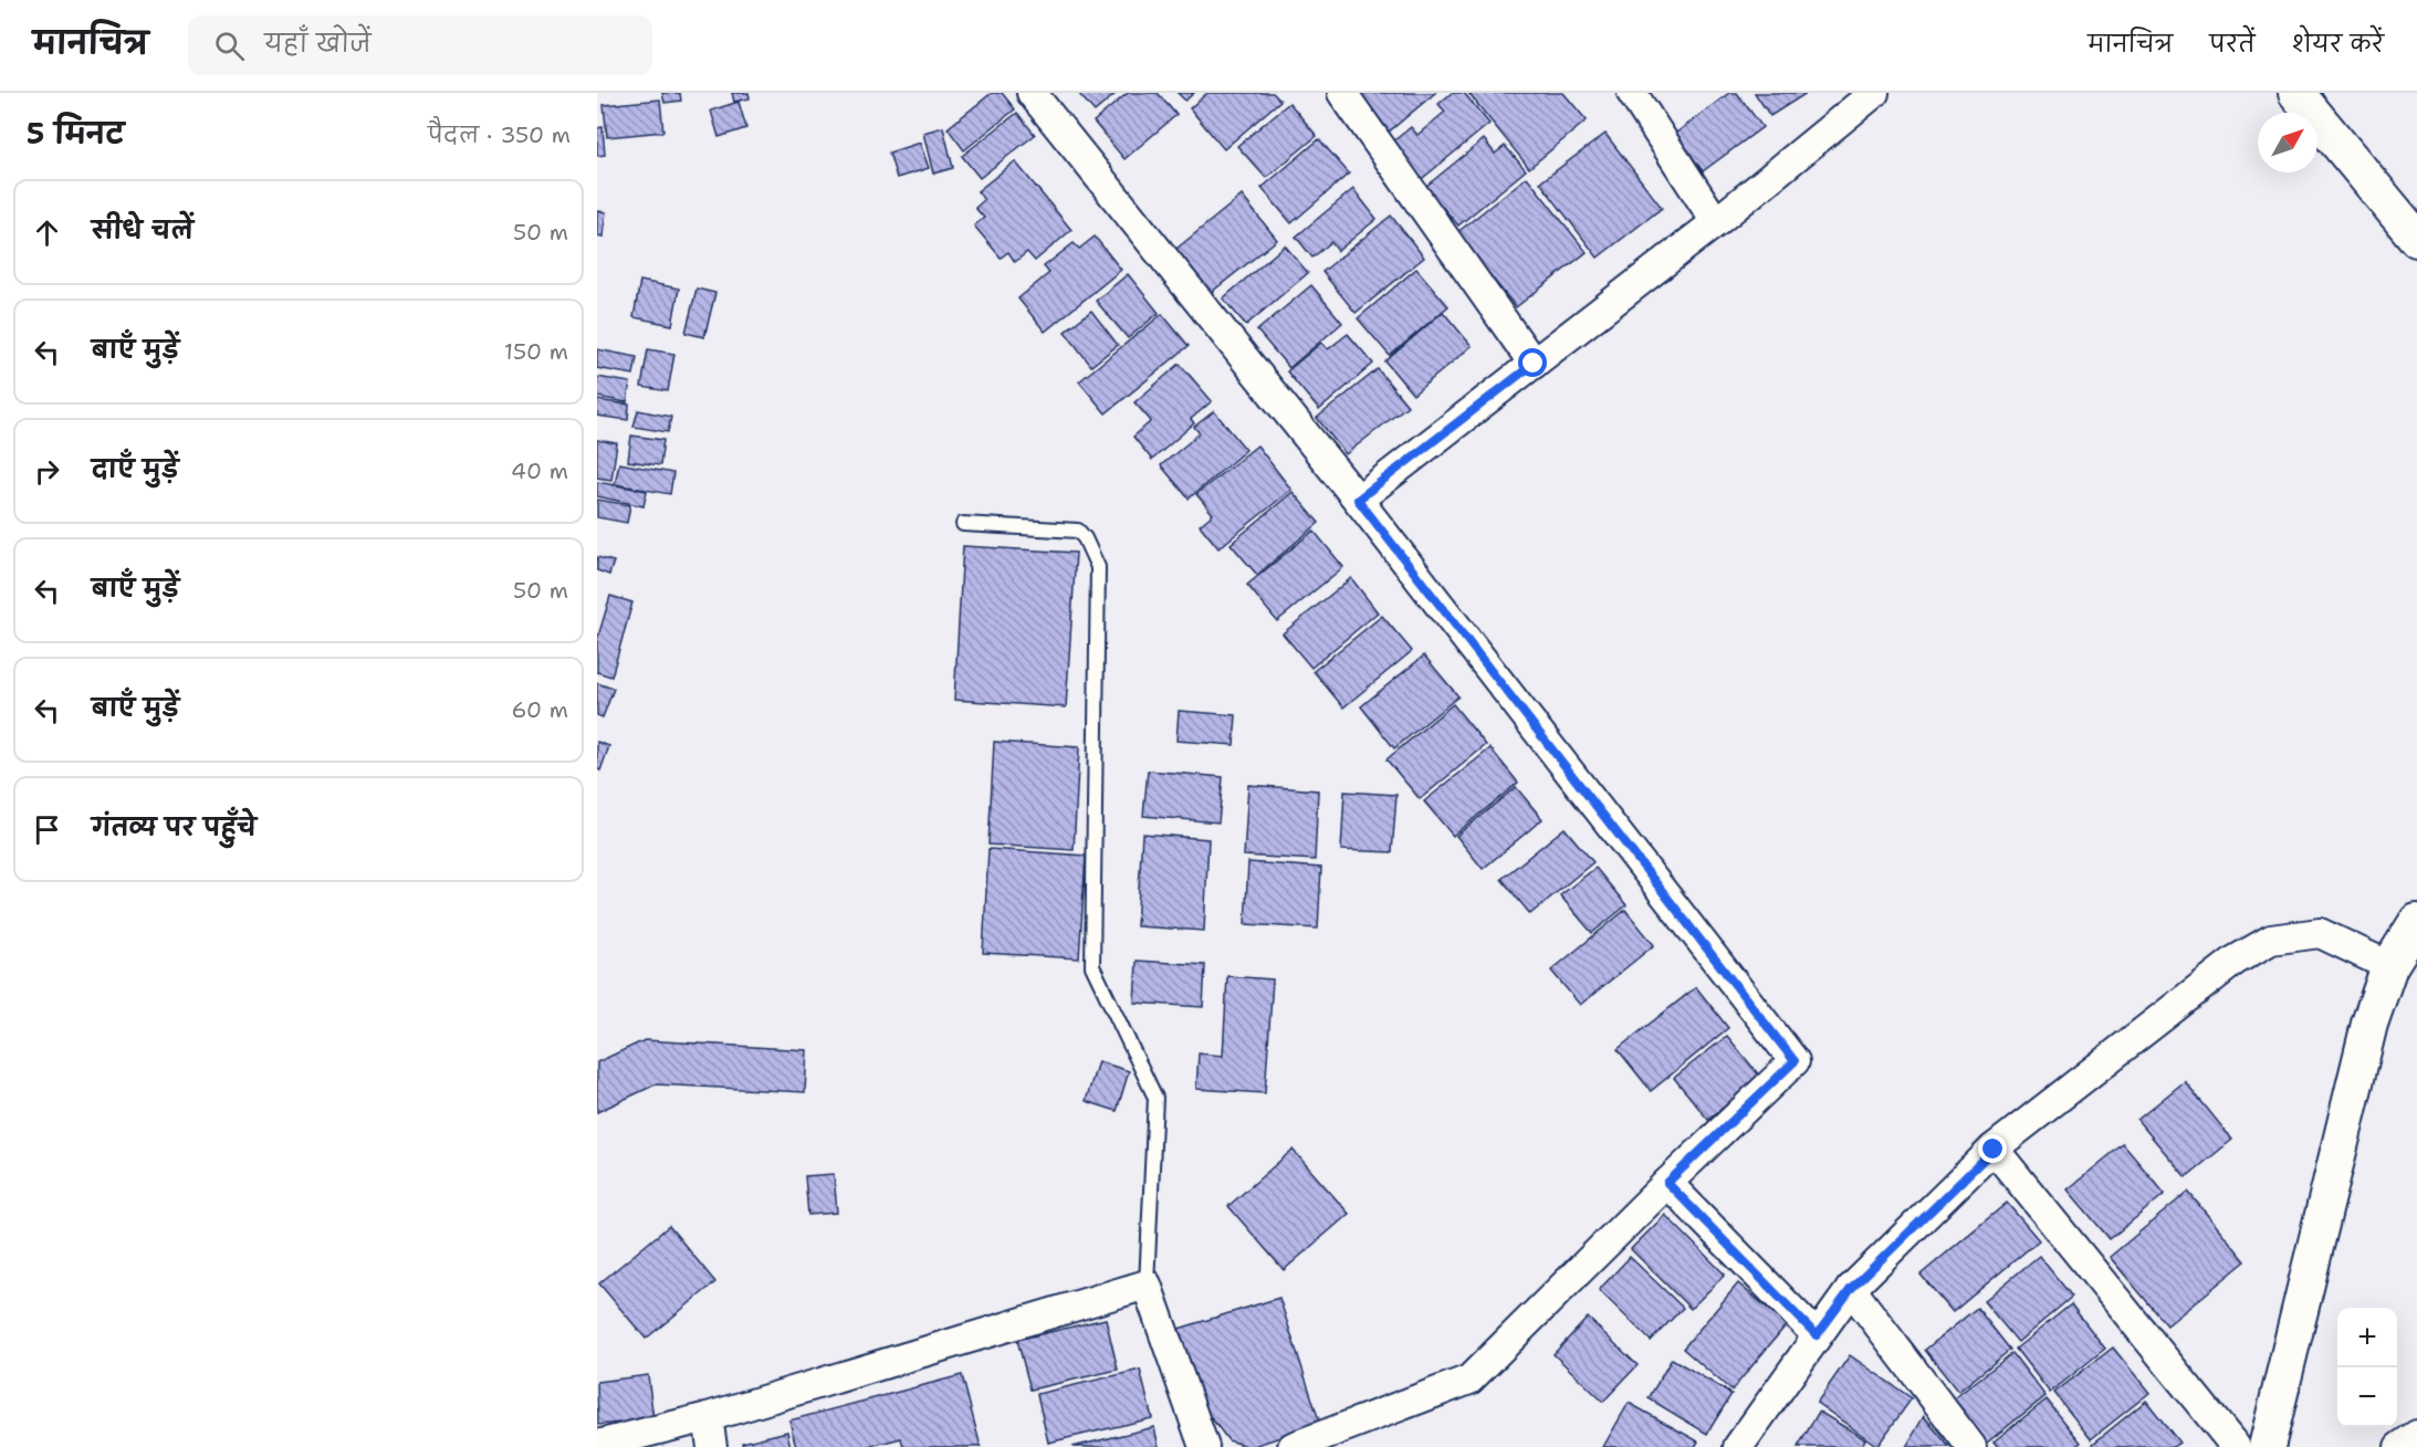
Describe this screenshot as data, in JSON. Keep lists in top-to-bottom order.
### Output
{
  "north": "top right",
  "page": {
    "header": "मानचित्र",
    "search": "यहाँ खोजें",
    "nav": ["मानचित्र", "परतें", "शेयर करें"],
    "heading": ["5 मिनट", "पैदल · 350 m"],
    "list": [
      ["सीधे चलें", "50 m"],
      ["बाएँ मुड़ें", "150 m"],
      ["दाएँ मुड़ें", "40 m"],
      ["बाएँ मुड़ें", "50 m"],
      ["बाएँ मुड़ें", "60 m"],
      "गंतव्य पर पहुँचे"
    ],
    "map_buttons": ["+", "−"]
  }
}
